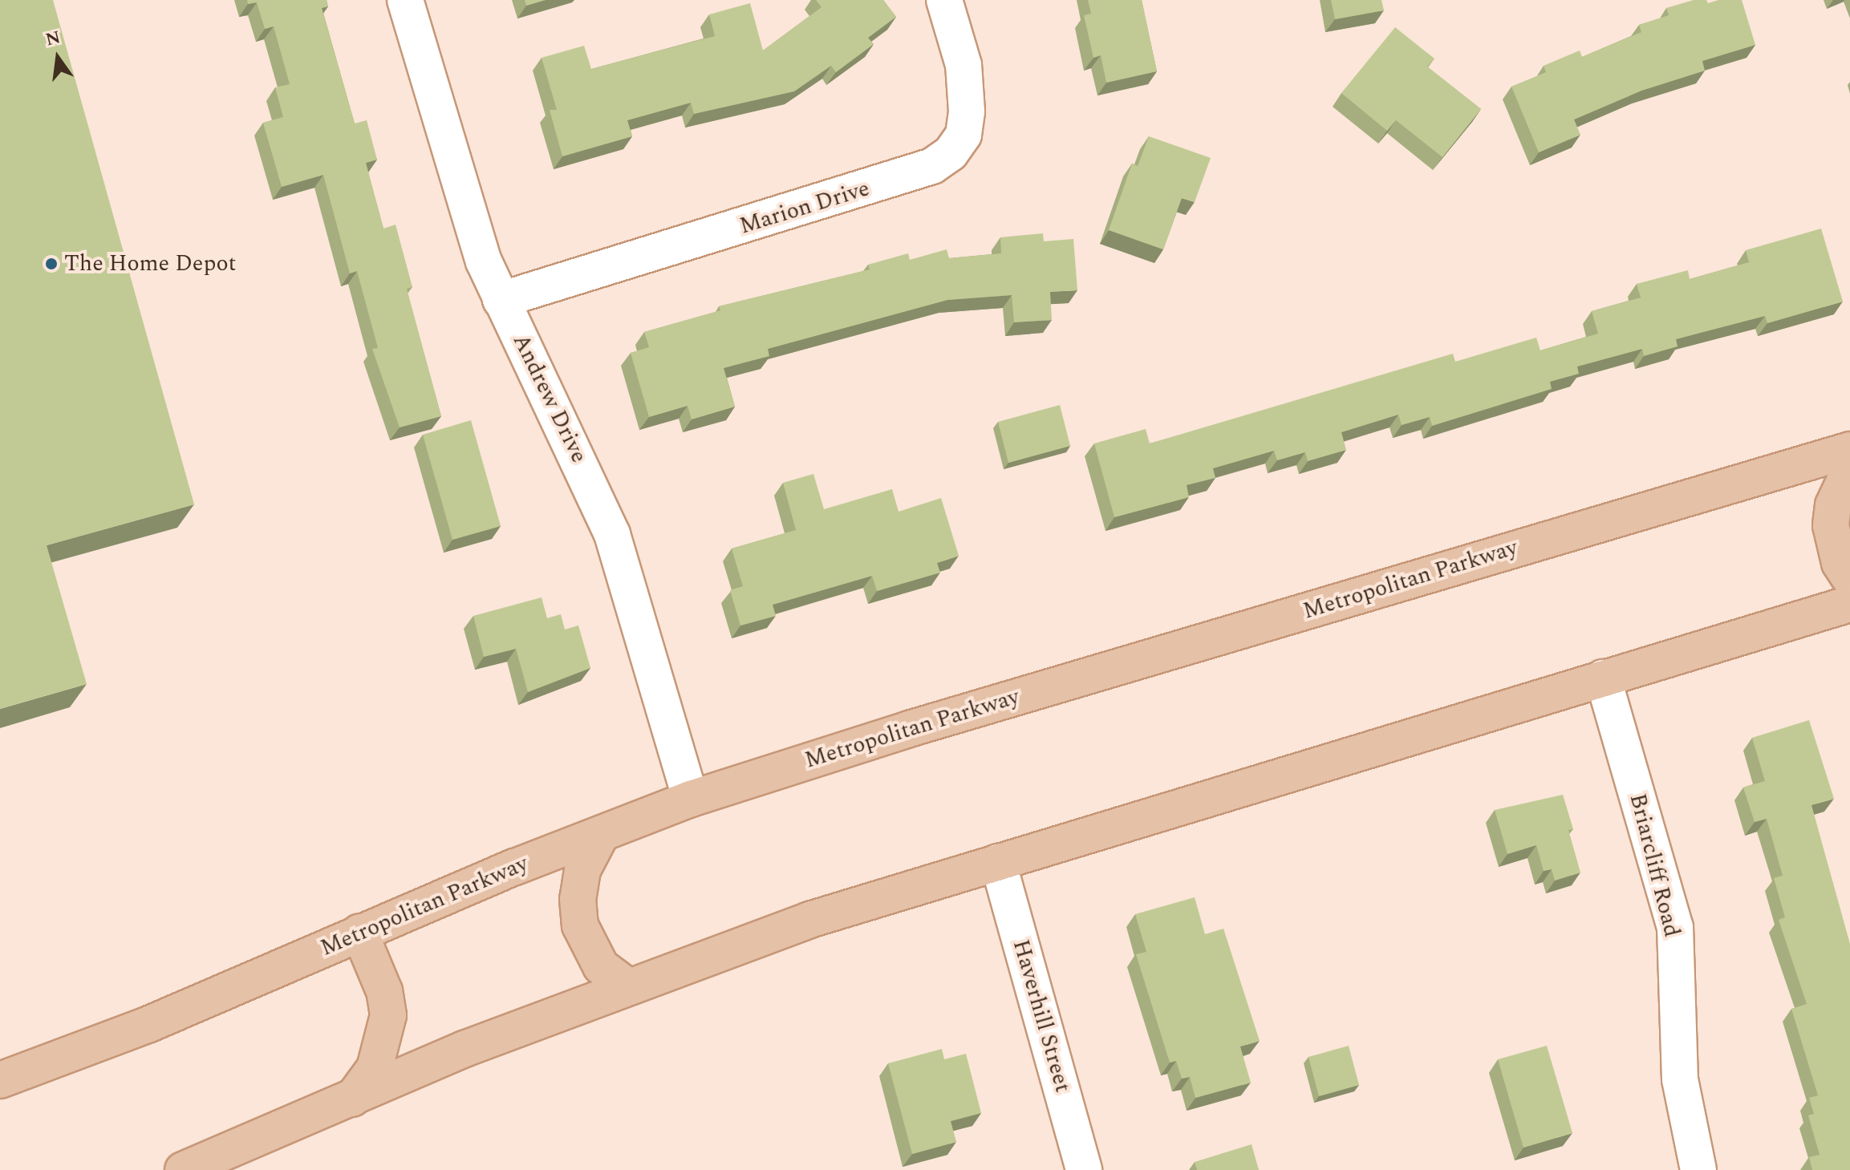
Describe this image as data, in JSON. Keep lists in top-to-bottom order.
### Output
{
  "streets": {
    "main road": ["Metropolitan Parkway"],
    "street": [
      "Marion Drive",
      "Andrew Drive",
      "Briarcliff Road",
      "Haverhill Street"
    ]
  },
  "crossings": [
    ["Marion Drive", "Andrew Drive"],
    ["Andrew Drive", "Metropolitan Parkway"]
  ],
  "places": ["The Home Depot"],
  "north": "top"
}
